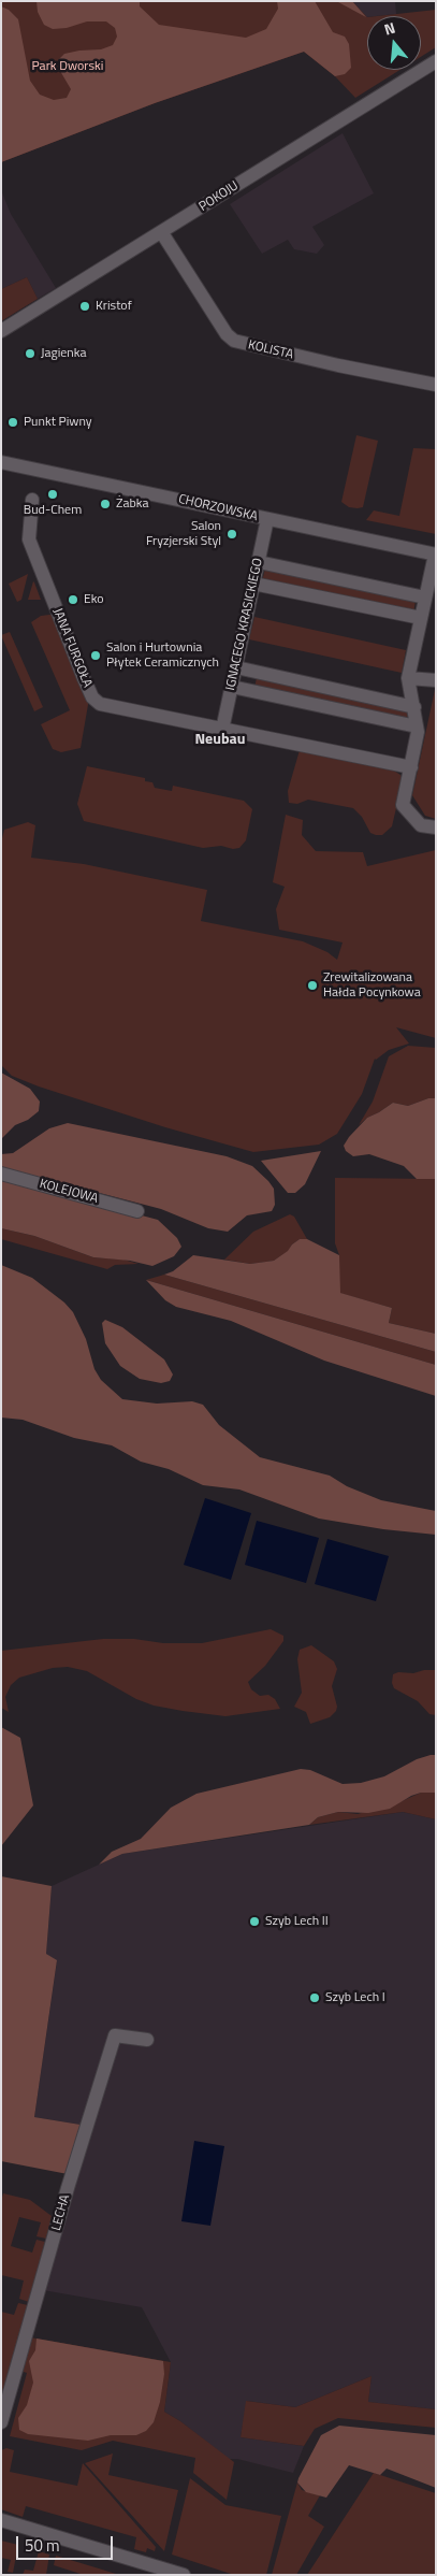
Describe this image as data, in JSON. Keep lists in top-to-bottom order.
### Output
{
  "streets": {
    "street": [
      "POKOJU",
      "KOLISTA",
      "CHORZOWSKA",
      "IGNACEGO KRASICKIEGO",
      "JANA FURGOŁA",
      "KOLEJOWA",
      "LECHA"
    ]
  },
  "crossings": [
    ["POKOJU", "KOLISTA"],
    ["CHORZOWSKA", "IGNACEGO KRASICKIEGO"],
    ["IGNACEGO KRASICKIEGO", "JANA FURGOŁA"]
  ],
  "districts": ["Neubau"],
  "parks": ["Park Dworski"],
  "places": [
    "Kristof",
    "Jagienka",
    "Punkt Piwny",
    "Bud-Chem",
    "Żabka",
    "Salon Fryzjerski Styl",
    "Eko",
    "Salon i Hurtownia Płytek Ceramicznych",
    "Zrewitalizowana Hałda Pocynkowa",
    "Szyb Lech II",
    "Szyb Lech I"
  ],
  "scale_bar": "50 m",
  "north": "top"
}
